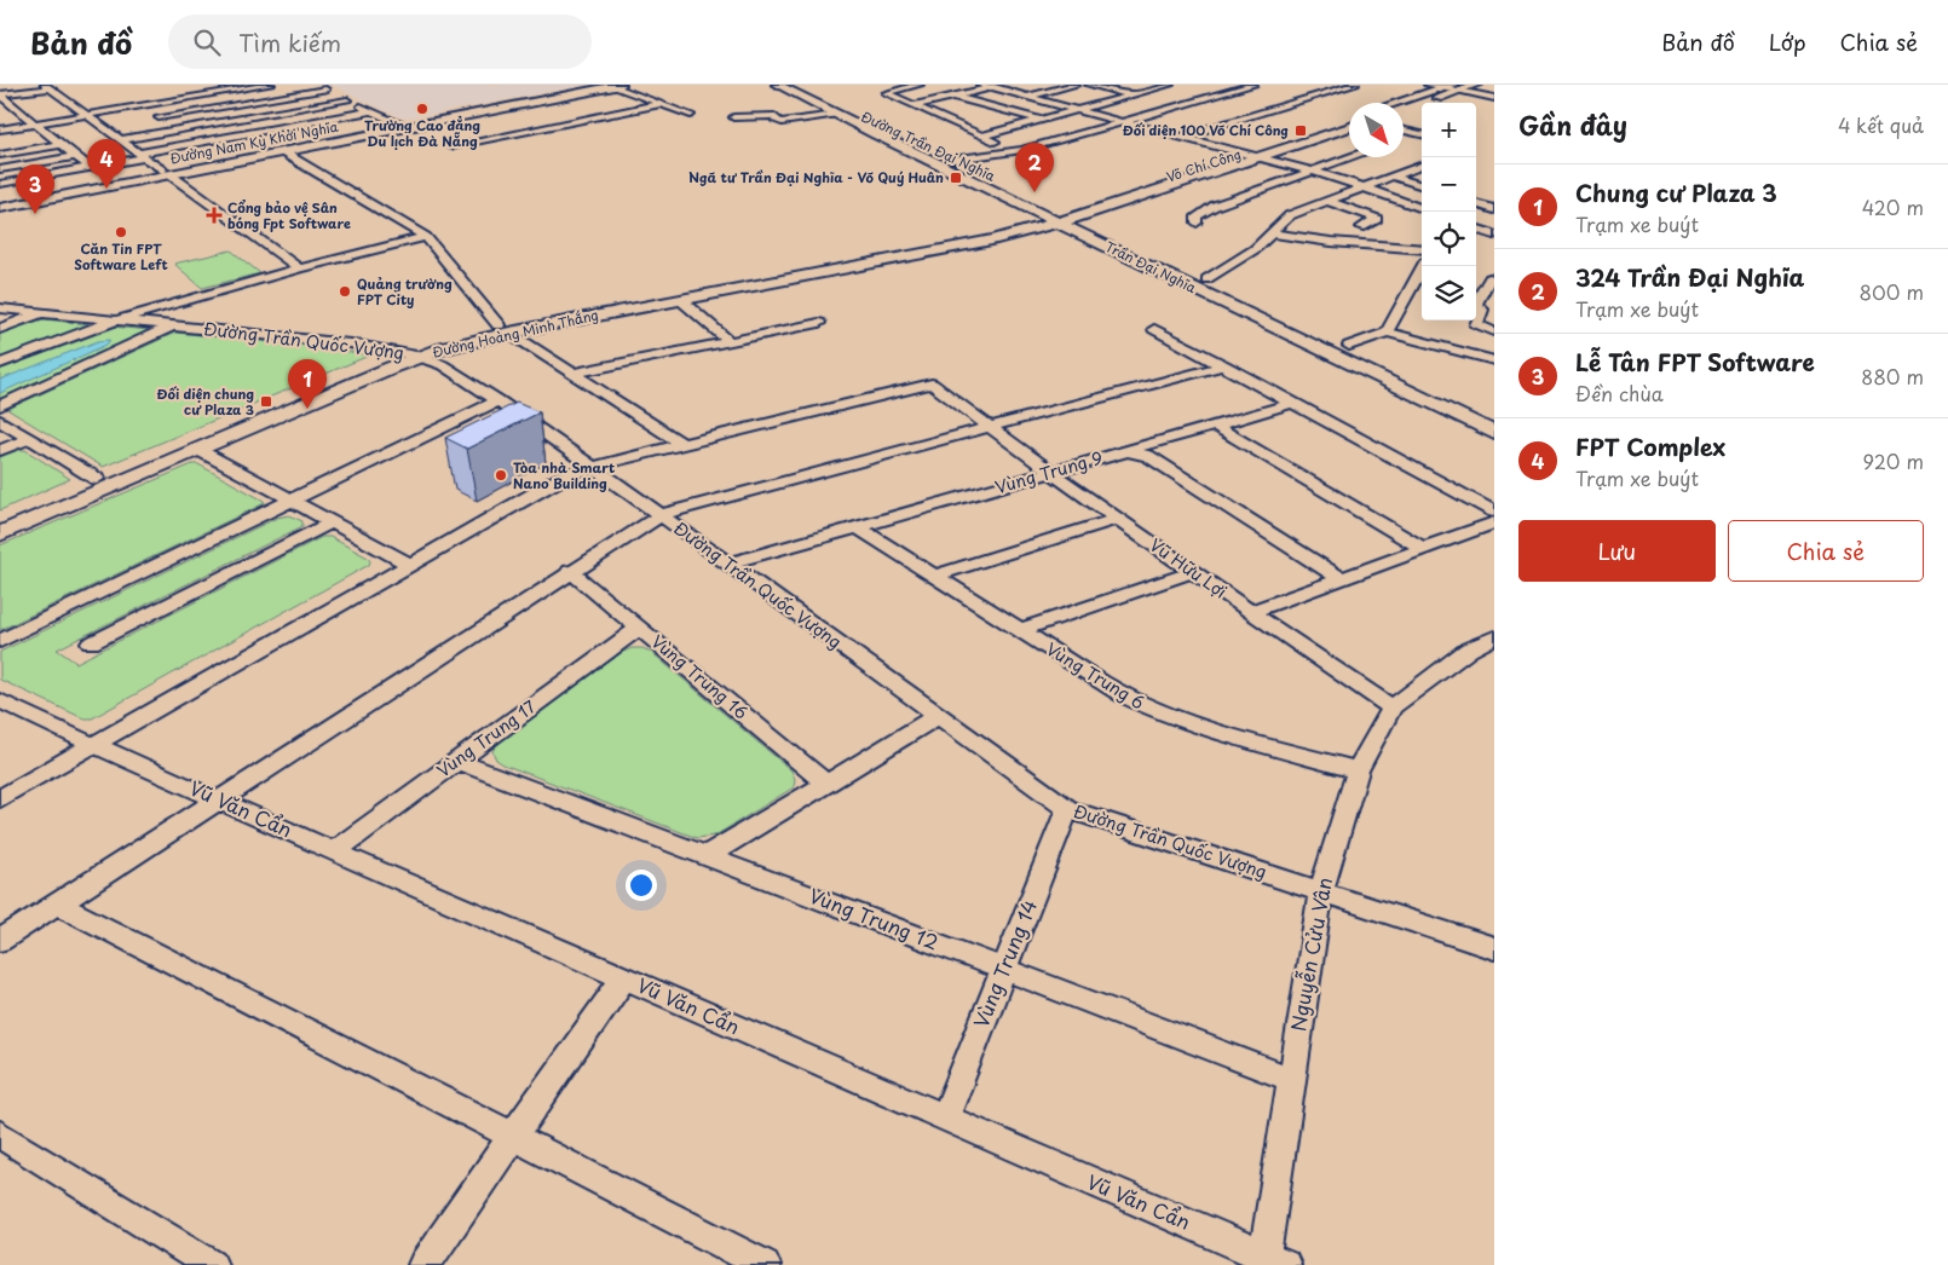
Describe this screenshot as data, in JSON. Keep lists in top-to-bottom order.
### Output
{
  "streets": {
    "main road": [
      "Đường Nam Kỳ Khởi Nghĩa",
      "Đường Trần Đại Nghĩa",
      "Võ Chí Công",
      "Trần Đại Nghĩa",
      "Đường Hoàng Minh Thắng"
    ],
    "street": [
      "Đường Trần Quốc Vượng",
      "Vùng Trung 9",
      "Vũ Hữu Lợi",
      "Vùng Trung 6",
      "Vùng Trung 16",
      "Vùng Trung 17",
      "Vũ Văn Cẩn",
      "Vùng Trung 12",
      "Nguyễn Cửu Vân",
      "Vùng Trung 14"
    ]
  },
  "crossings": [
    ["Đường Trần Đại Nghĩa", "Võ Chí Công"],
    ["Đường Trần Đại Nghĩa", "Trần Đại Nghĩa"],
    ["Đường Trần Đại Nghĩa", "Đường Hoàng Minh Thắng"],
    ["Võ Chí Công", "Trần Đại Nghĩa"],
    ["Võ Chí Công", "Đường Hoàng Minh Thắng"],
    ["Trần Đại Nghĩa", "Đường Hoàng Minh Thắng"],
    ["Đường Hoàng Minh Thắng", "Đường Trần Quốc Vượng"],
    ["Đường Trần Quốc Vượng", "Vùng Trung 9"],
    ["Đường Trần Quốc Vượng", "Nguyễn Cửu Vân"],
    ["Đường Trần Quốc Vượng", "Vùng Trung 14"],
    ["Vùng Trung 9", "Vũ Hữu Lợi"],
    ["Vùng Trung 9", "Vùng Trung 6"],
    ["Vũ Hữu Lợi", "Nguyễn Cửu Vân"],
    ["Vùng Trung 6", "Nguyễn Cửu Vân"],
    ["Vùng Trung 16", "Vùng Trung 17"],
    ["Vùng Trung 17", "Vũ Văn Cẩn"],
    ["Vùng Trung 17", "Vùng Trung 12"],
    ["Vũ Văn Cẩn", "Nguyễn Cửu Vân"],
    ["Vũ Văn Cẩn", "Vùng Trung 14"],
    ["Vùng Trung 12", "Nguyễn Cửu Vân"],
    ["Vùng Trung 12", "Vùng Trung 14"]
  ],
  "places": {
    "other": [
      "Trường Cao đẳng Du lịch Đà Nẵng",
      "Căn Tin FPT Software Left",
      "Quảng trường FPT City",
      "Tòa nhà Smart Nano Building"
    ],
    "transit": ["Đối diện 100 Võ Chí Công", "Ngã tư Trần Đại Nghĩa - Võ Quý Huân", "Đối diện chung cư Plaza 3"],
    "health": ["Cổng bảo vệ Sân bóng Fpt Software"]
  },
  "north": "bottom right",
  "page": {
    "header": "Bản đồ",
    "search": "Tìm kiếm",
    "nav": ["Bản đồ", "Lớp", "Chia sẻ"],
    "heading": ["Gần đây", "4 kết quả"],
    "map_buttons": ["+", "−"],
    "pins": [
      "4",
      "2",
      "3",
      "1"
    ],
    "list": [
      {
        "mark": "1",
        "name": "Chung cư Plaza 3",
        "note": "Trạm xe buýt",
        "value": "420 m"
      },
      {
        "mark": "2",
        "name": "324 Trần Đại Nghĩa",
        "note": "Trạm xe buýt",
        "value": "800 m"
      },
      {
        "mark": "3",
        "name": "Lễ Tân FPT Software",
        "note": "Đền chùa",
        "value": "880 m"
      },
      {
        "mark": "4",
        "name": "FPT Complex",
        "note": "Trạm xe buýt",
        "value": "920 m"
      }
    ],
    "buttons": ["Lưu", "Chia sẻ"]
  }
}
